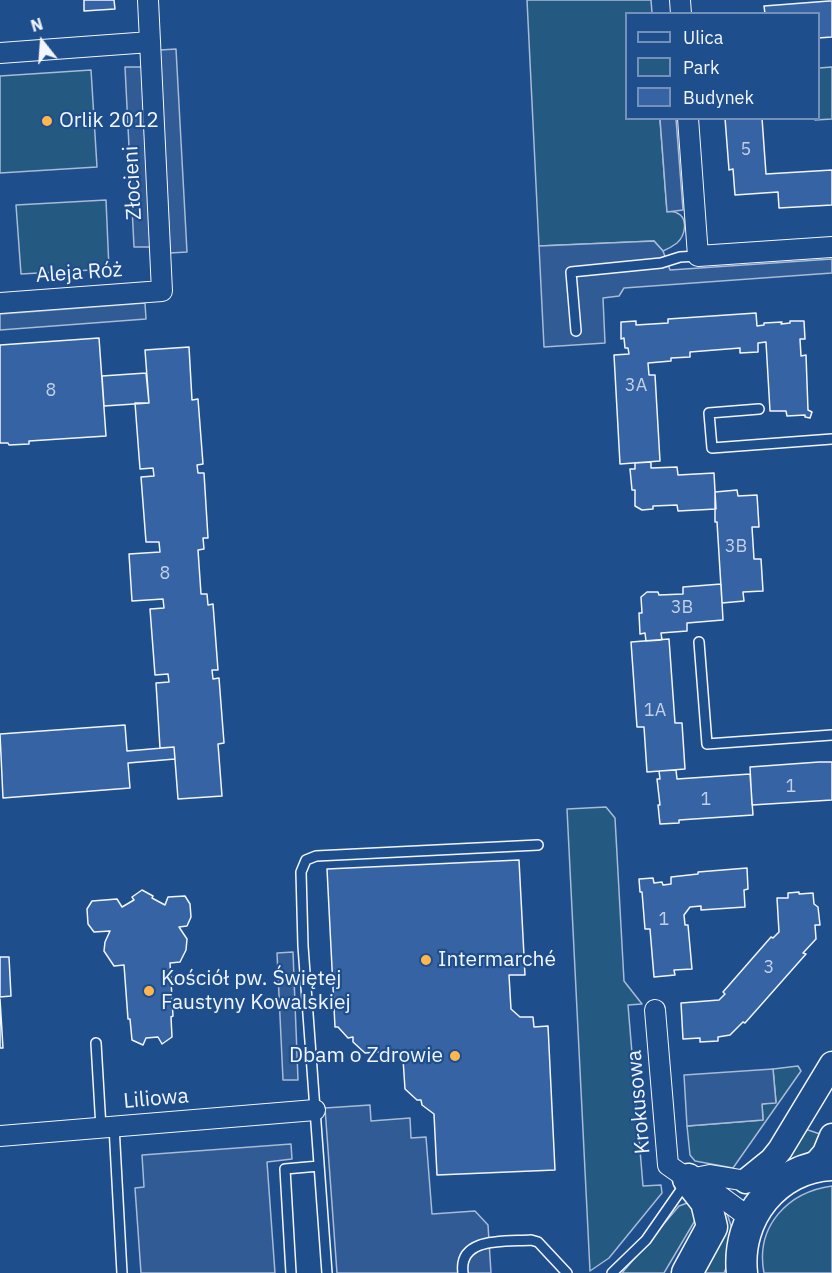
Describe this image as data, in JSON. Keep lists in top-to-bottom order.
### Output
{
  "streets": {
    "street": [
      "Złocieni",
      "Aleja Róż",
      "Liliowa",
      "Krokusowa"
    ]
  },
  "crossings": [
    ["Złocieni", "Aleja Róż"]
  ],
  "places": [
    "Orlik 2012",
    "Intermarché",
    "Kościół pw. Świętej Faustyny Kowalskiej",
    "Dbam o Zdrowie"
  ],
  "house_numbers": [
    "5",
    "3A",
    "8",
    "3B",
    "8",
    "3B",
    "1A",
    "1",
    "1",
    "1",
    "3"
  ],
  "legend": ["Ulica", "Park", "Budynek"],
  "north": "top"
}
